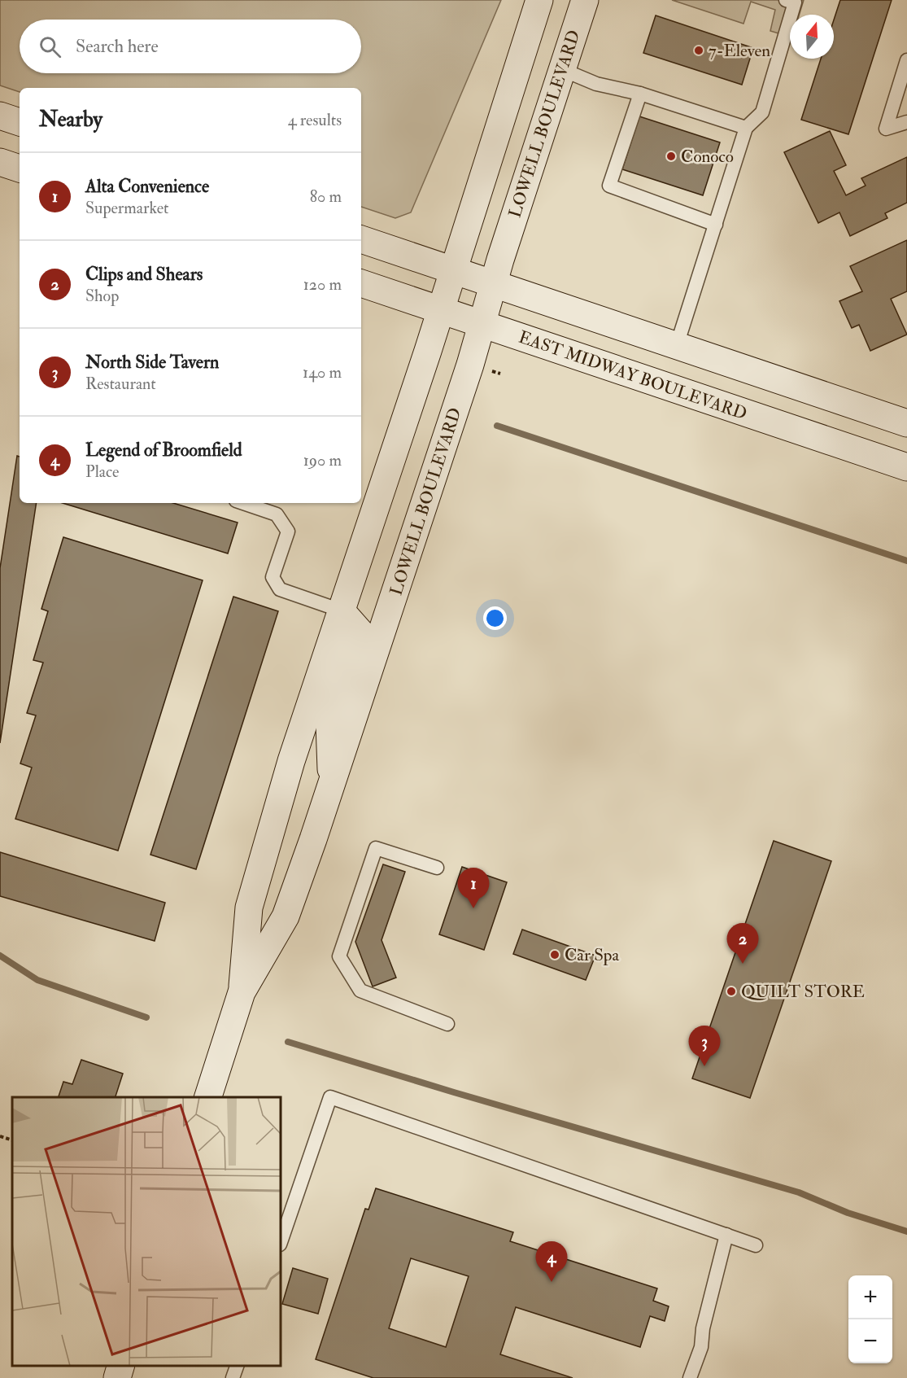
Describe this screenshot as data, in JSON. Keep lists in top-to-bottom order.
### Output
{
  "streets": {
    "main road": ["LOWELL BOULEVARD", "EAST MIDWAY BOULEVARD"]
  },
  "crossings": [
    ["LOWELL BOULEVARD", "EAST MIDWAY BOULEVARD"]
  ],
  "places": [
    "7-Eleven",
    "Conoco",
    "Car Spa",
    "QUILT STORE"
  ],
  "north": "top",
  "page": {
    "search": "Search here",
    "heading": ["Nearby", "4 results"],
    "list": [
      {
        "mark": "1",
        "name": "Alta Convenience",
        "note": "Supermarket",
        "value": "80 m"
      },
      {
        "mark": "2",
        "name": "Clips and Shears",
        "note": "Shop",
        "value": "120 m"
      },
      {
        "mark": "3",
        "name": "North Side Tavern",
        "note": "Restaurant",
        "value": "140 m"
      },
      {
        "mark": "4",
        "name": "Legend of Broomfield",
        "note": "Place",
        "value": "190 m"
      }
    ],
    "pins": [
      "1",
      "2",
      "3",
      "4"
    ],
    "map_buttons": ["+", "−"]
  }
}
